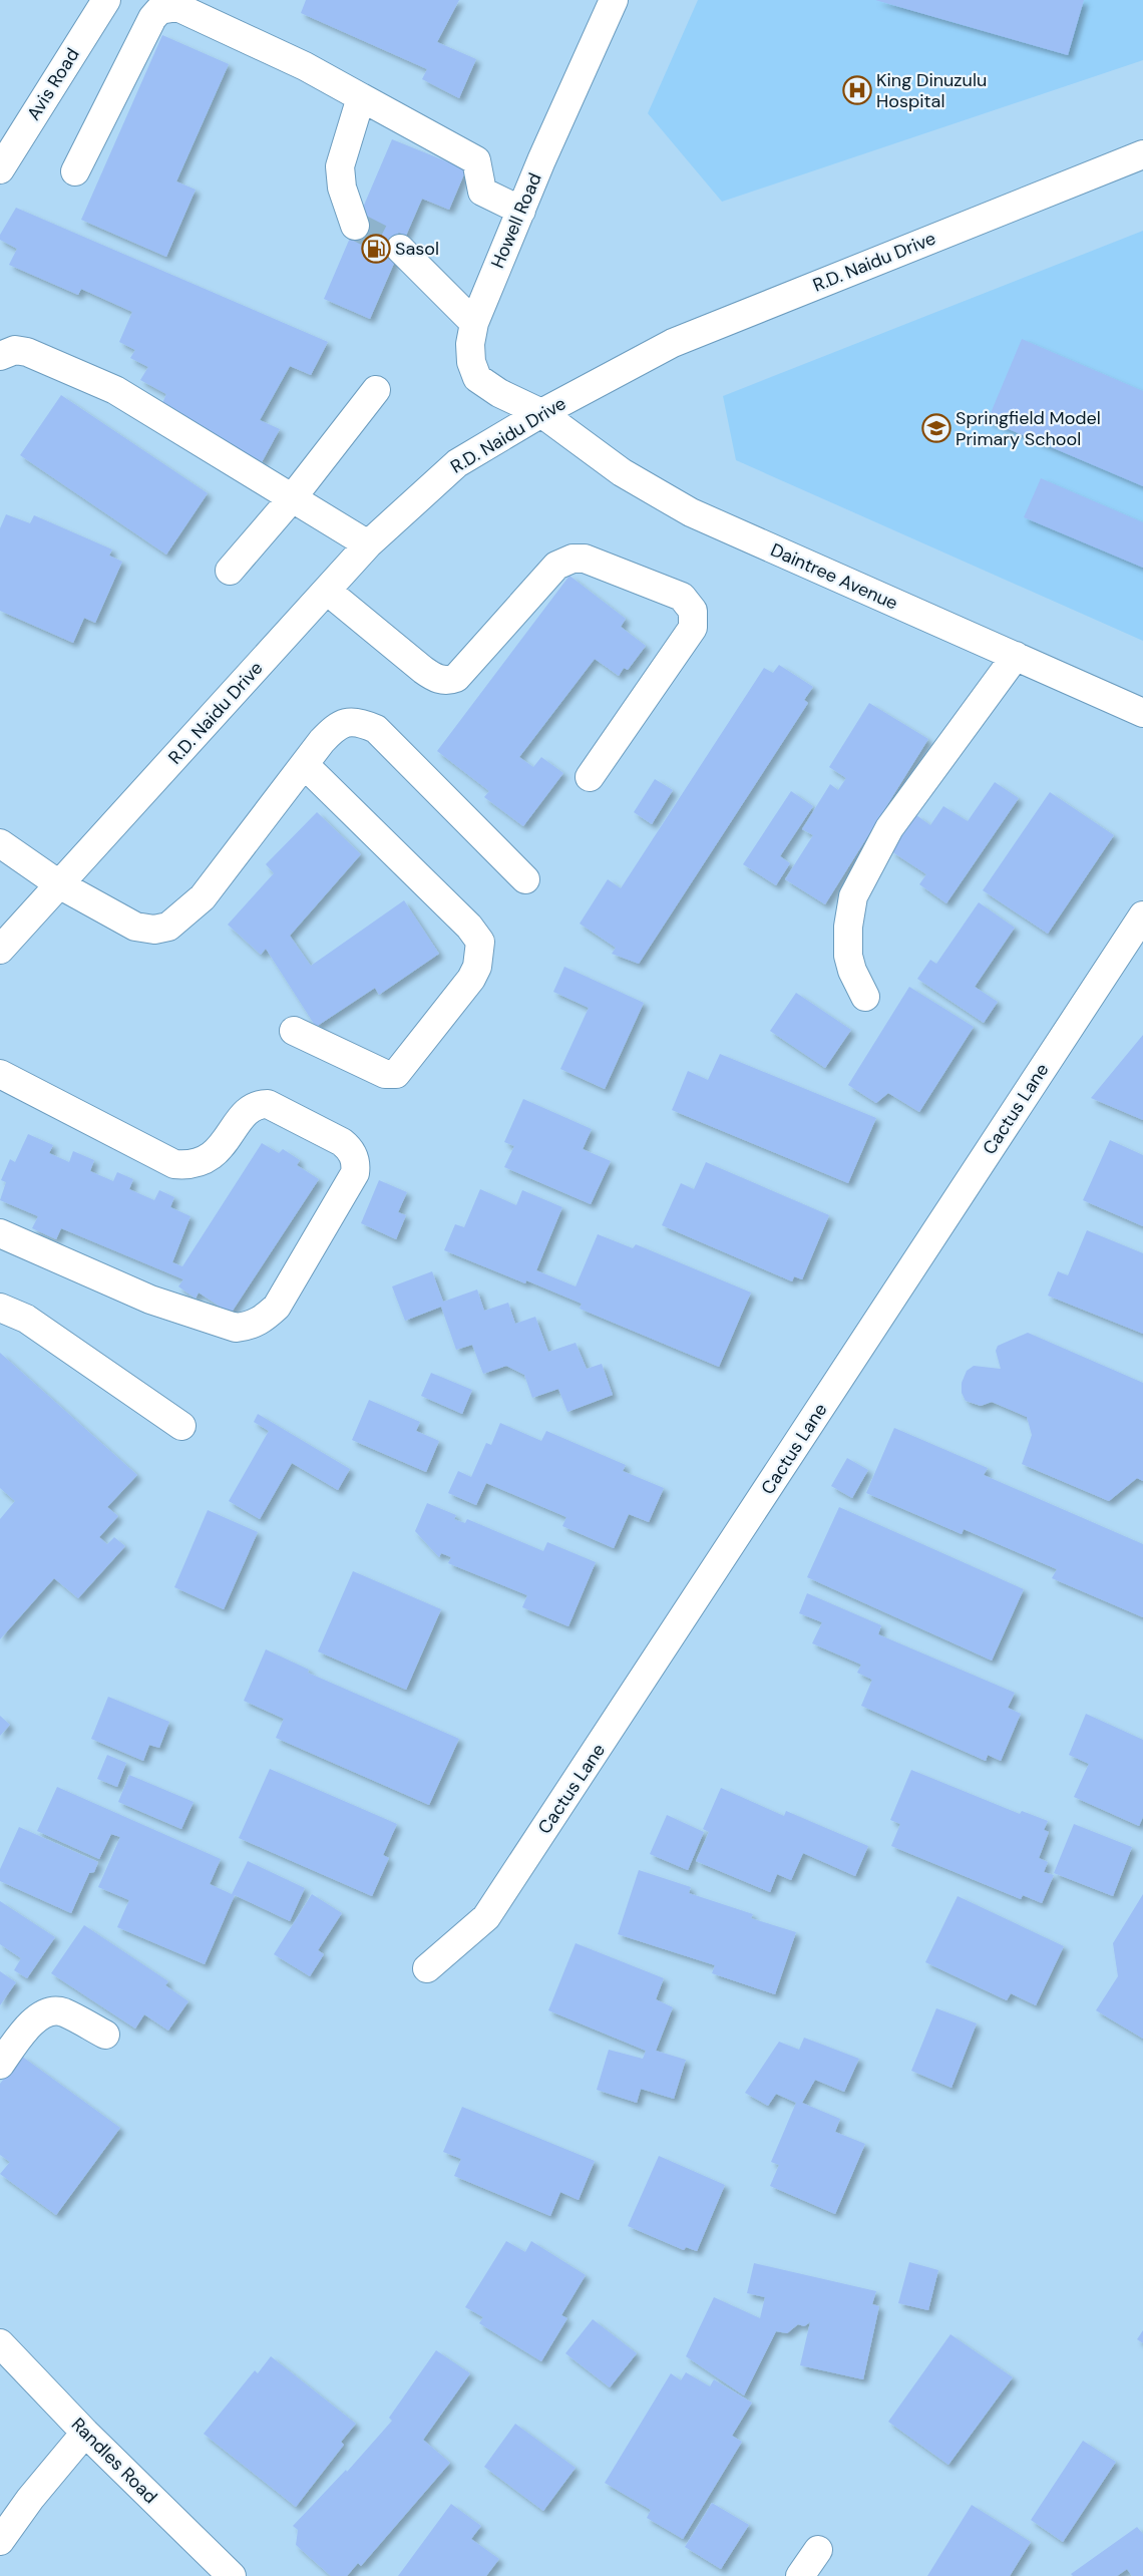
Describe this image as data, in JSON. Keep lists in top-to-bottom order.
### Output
{
  "streets": {
    "street": [
      "Avis Road",
      "Howell Road",
      "R.D. Naidu Drive",
      "Daintree Avenue",
      "Cactus Lane",
      "Randles Road"
    ]
  },
  "crossings": [
    ["Howell Road", "R.D. Naidu Drive"],
    ["Howell Road", "Daintree Avenue"],
    ["R.D. Naidu Drive", "Daintree Avenue"]
  ],
  "places": {
    "hospital": ["King Dinuzulu Hospital"],
    "fuel station": ["Sasol"],
    "school or university": ["Springfield Model Primary School"]
  }
}
